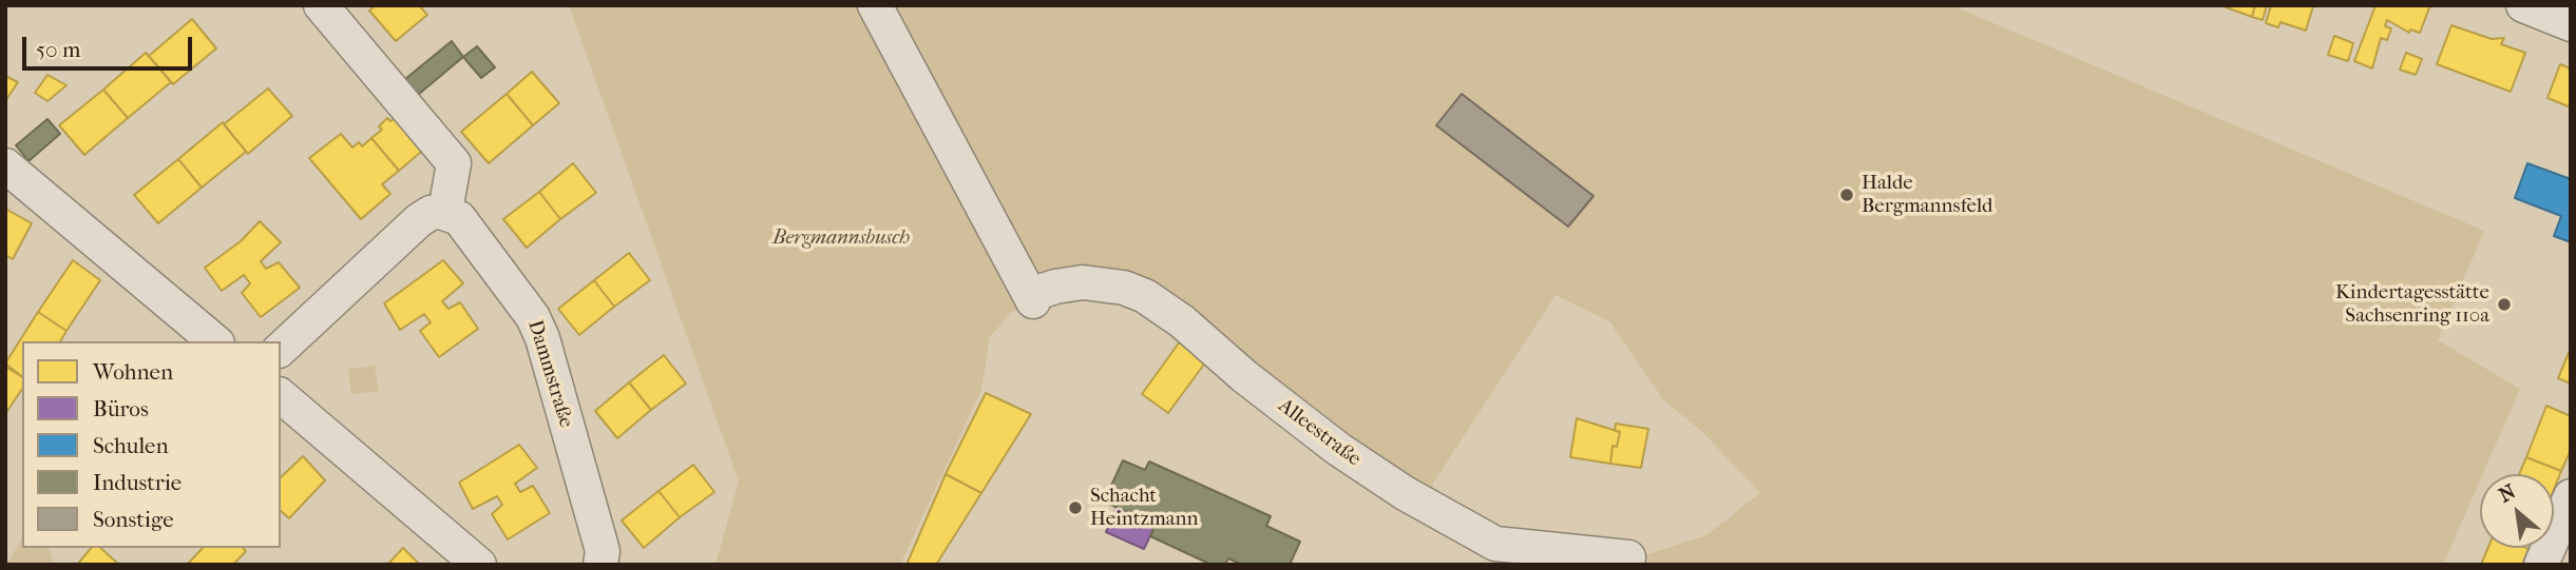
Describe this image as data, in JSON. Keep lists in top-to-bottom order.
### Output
{
  "streets": {
    "street": ["Dammstraße", "Alleestraße"]
  },
  "parks": ["Bergmannsbusch"],
  "places": ["Halde Bergmannsfeld", "Kindertagesstätte Sachsenring 110a", "Schacht Heintzmann"],
  "legend": [
    "Wohnen",
    "Büros",
    "Schulen",
    "Industrie",
    "Sonstige"
  ],
  "scale_bar": "50 m",
  "north": "top left"
}
